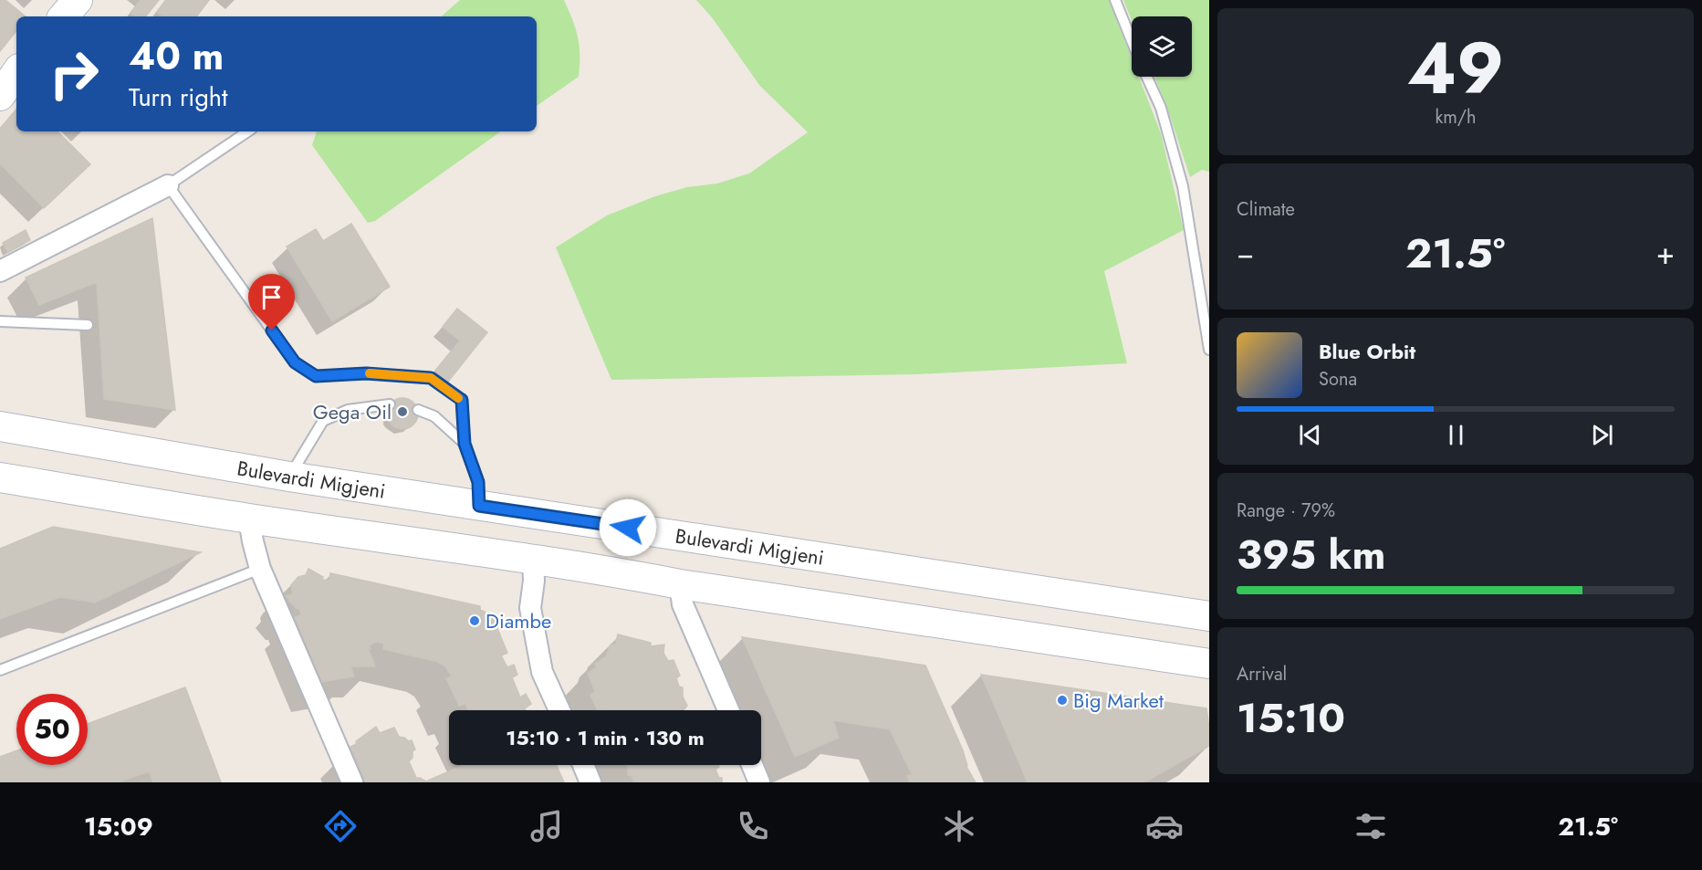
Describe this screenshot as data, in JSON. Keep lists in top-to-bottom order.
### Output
{
  "streets": {
    "main road": ["Bulevardi Migjeni"]
  },
  "places": ["Gega Oil", "Diambe", "Big Market"],
  "page": {
    "tile": [
      ["49", "km/h"],
      "Climate",
      ["Range · 79%", "395 km"],
      ["Arrival", "15:10"]
    ],
    "turn": ["40 m", "Turn right"],
    "heat": ["−", "21.5°", "+"],
    "song": ["Blue Orbit", "Sona"],
    "limit": "50",
    "trip": "15:10 · 1 min · 130 m",
    "tabs": ["15:09", "21.5°"]
  }
}
